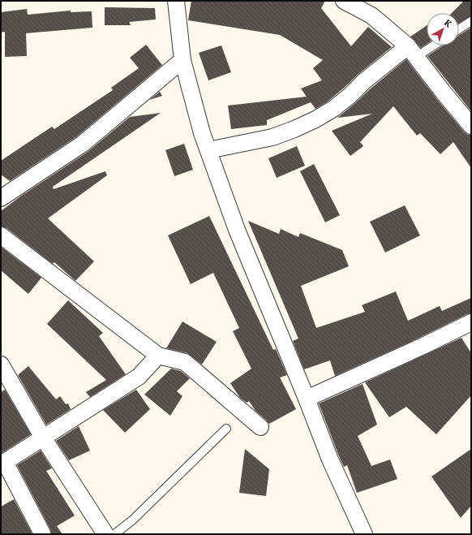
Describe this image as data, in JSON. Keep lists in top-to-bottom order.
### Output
{
  "north": "top right"
}
